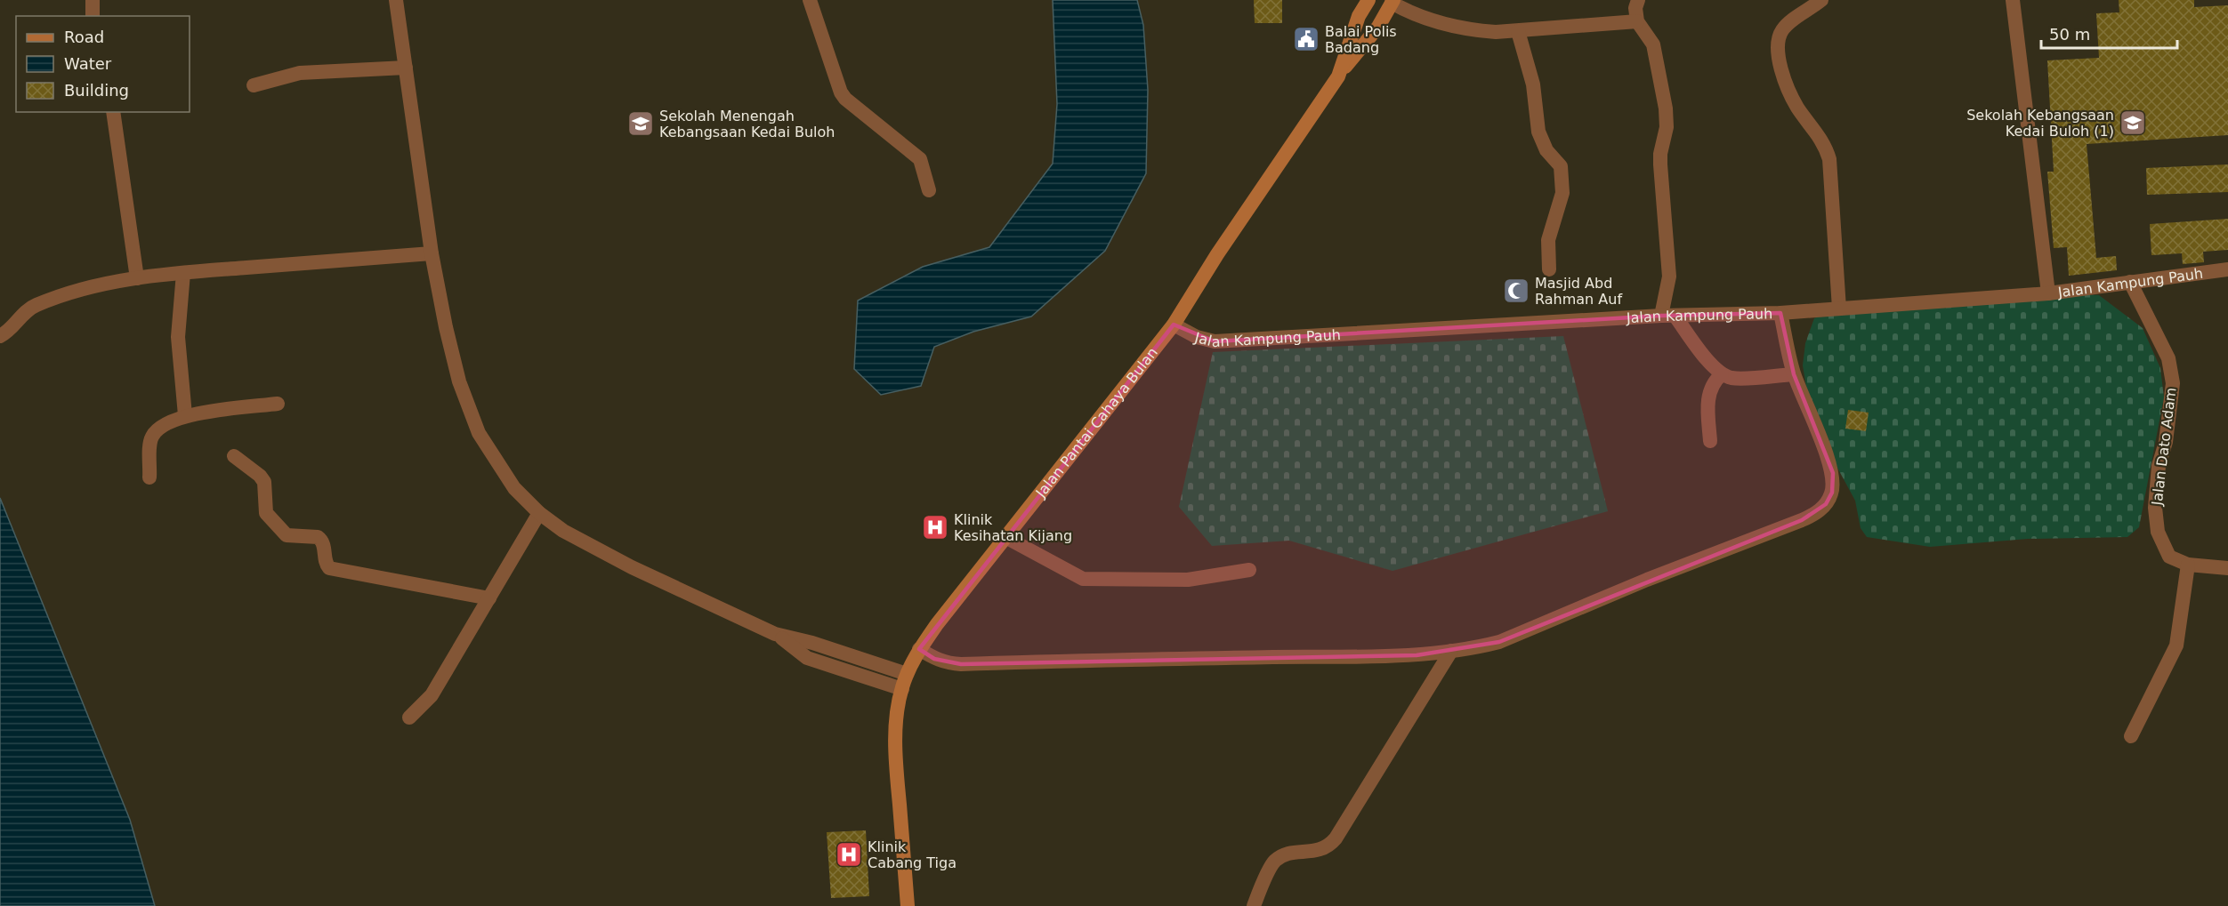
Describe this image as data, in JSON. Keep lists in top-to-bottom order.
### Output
{
  "streets": {
    "main road": ["Jalan Pantai Cahaya Bulan"],
    "street": ["Jalan Kampung Pauh", "Jalan Dato Adam"]
  },
  "crossings": [
    ["Jalan Kampung Pauh", "Jalan Pantai Cahaya Bulan"],
    ["Jalan Kampung Pauh", "Jalan Dato Adam"]
  ],
  "places": {
    "public building": ["Balai Polis Badang"],
    "school or university": ["Sekolah Kebangsaan Kedai Buloh (1)", "Sekolah Menengah Kebangsaan Kedai Buloh"],
    "mosque": ["Masjid Abd Rahman Auf"],
    "hospital": ["Klinik Kesihatan Kijang", "Klinik Cabang Tiga"]
  },
  "legend": ["Road", "Water", "Building"],
  "scale_bar": "50 m"
}
